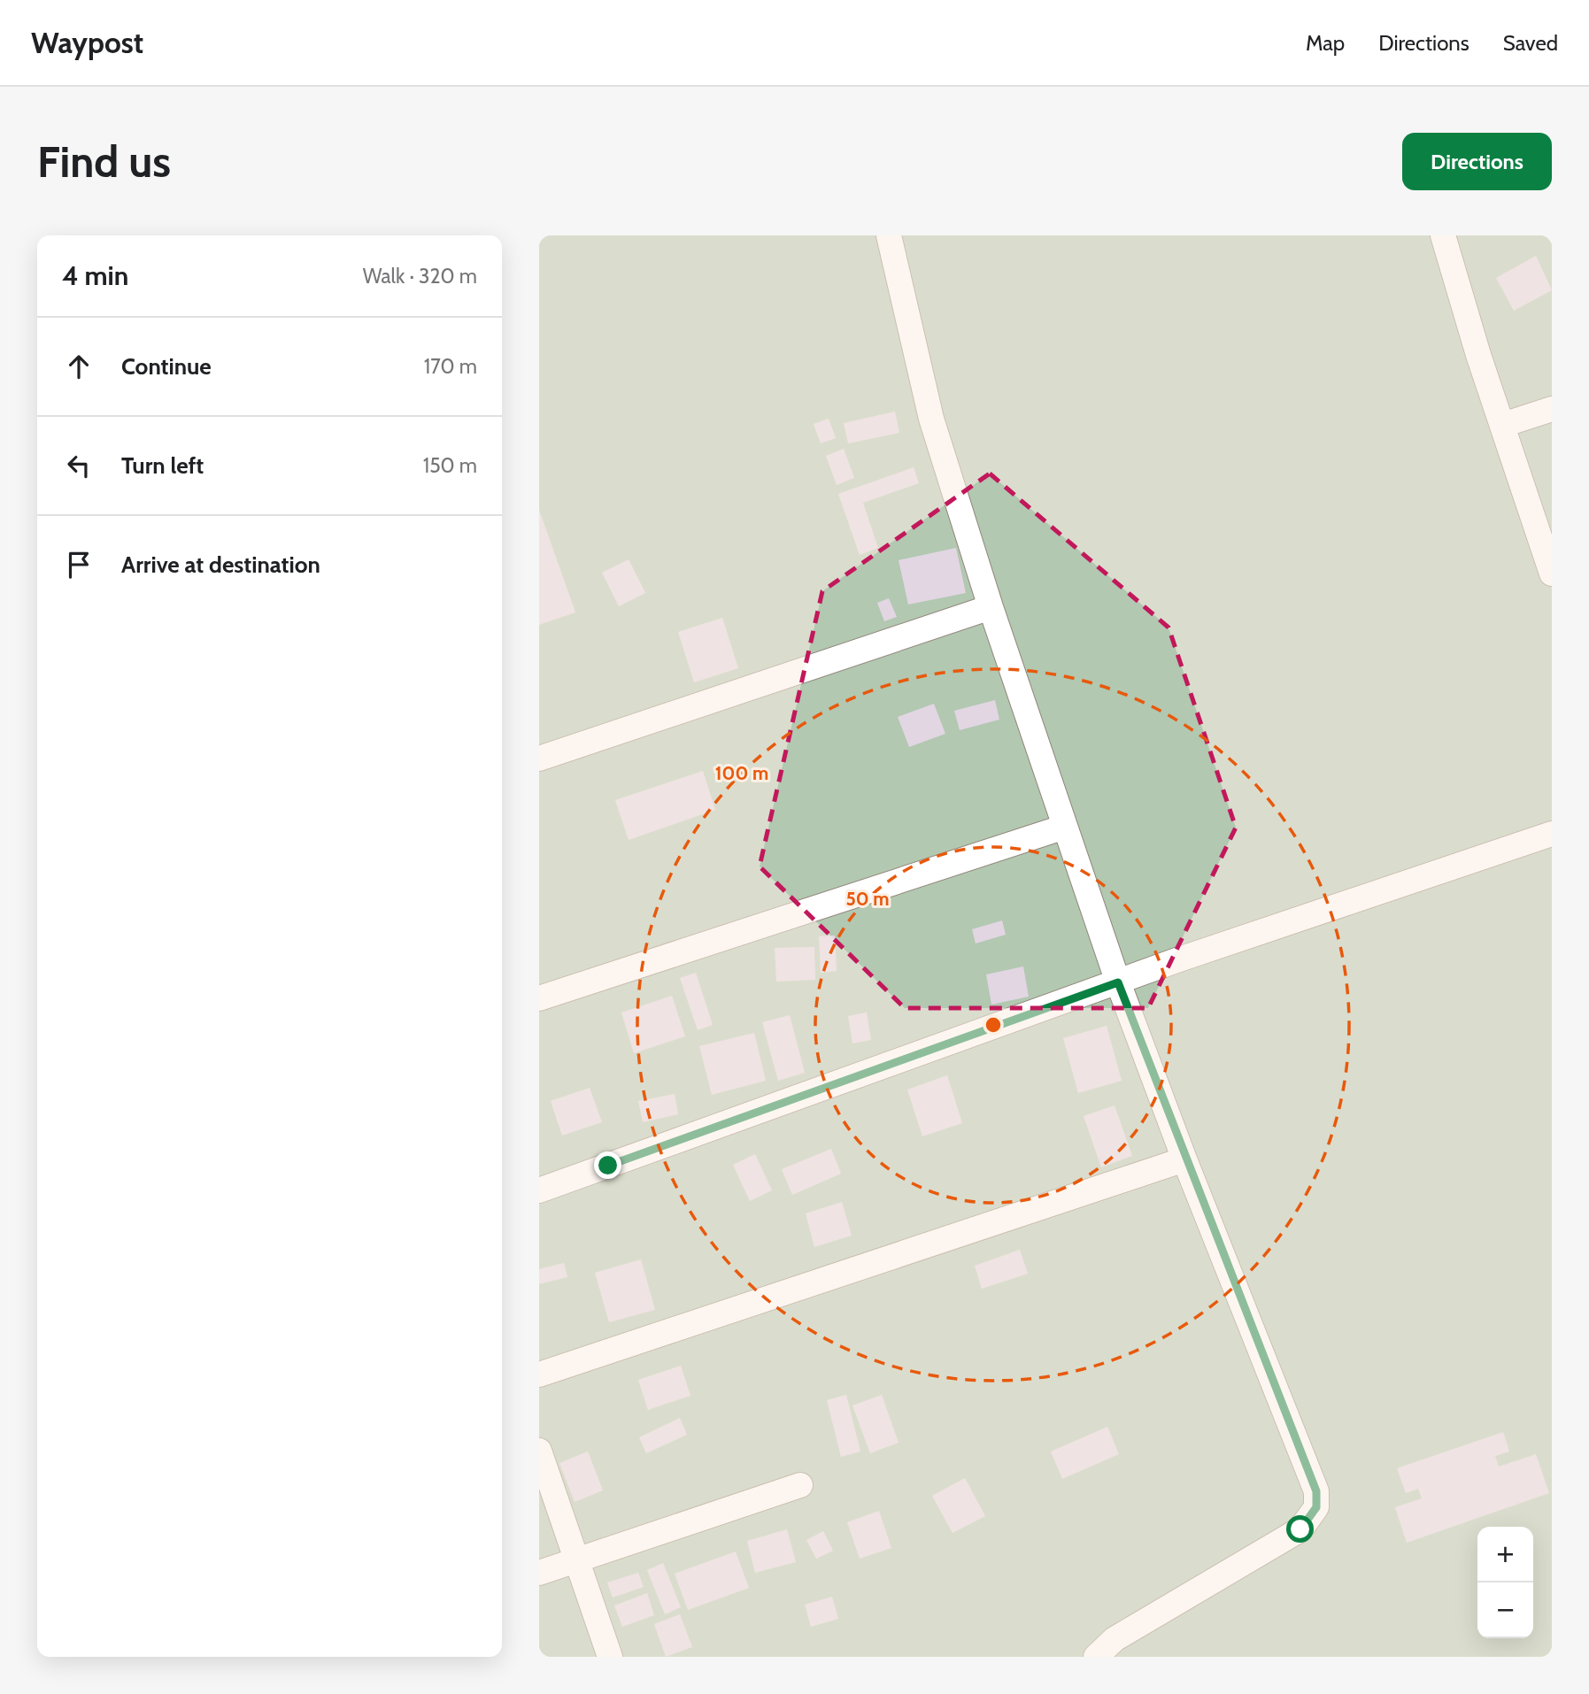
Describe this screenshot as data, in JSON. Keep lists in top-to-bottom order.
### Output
{
  "page": {
    "header": "Waypost",
    "nav": ["Map", "Directions", "Saved"],
    "buttons": "Directions",
    "title": "Find us",
    "heading": ["4 min", "Walk · 320 m"],
    "list": [
      ["Continue", "170 m"],
      ["Turn left", "150 m"],
      "Arrive at destination"
    ],
    "map_buttons": ["+", "−"]
  },
  "rings": ["100 m", "50 m"]
}
